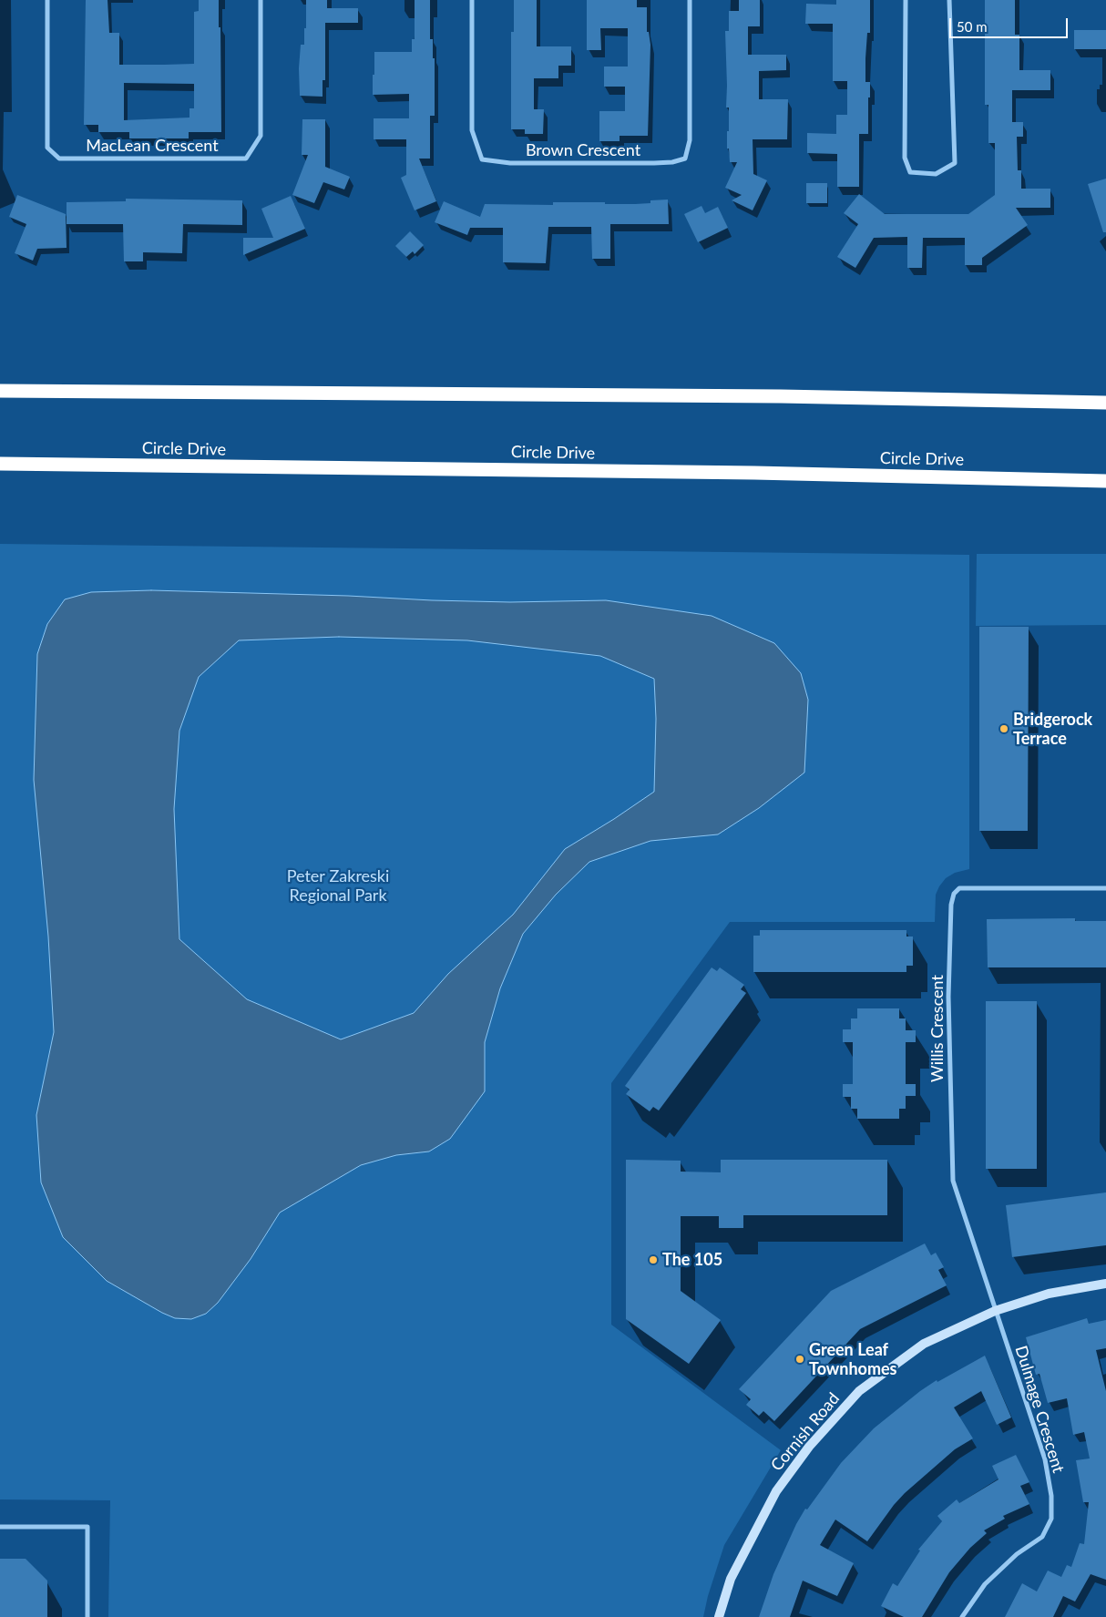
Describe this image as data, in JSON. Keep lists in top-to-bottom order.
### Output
{
  "streets": {
    "highway": ["Circle Drive"],
    "street": [
      "MacLean Crescent",
      "Brown Crescent",
      "Willis Crescent",
      "Dulmage Crescent",
      "Cornish Road"
    ]
  },
  "crossings": [
    ["Willis Crescent", "Dulmage Crescent"],
    ["Willis Crescent", "Cornish Road"],
    ["Dulmage Crescent", "Cornish Road"]
  ],
  "parks": ["Peter Zakreski Regional Park"],
  "places": ["Bridgerock Terrace", "The 105", "Green Leaf Townhomes"],
  "scale_bar": "50 m"
}
